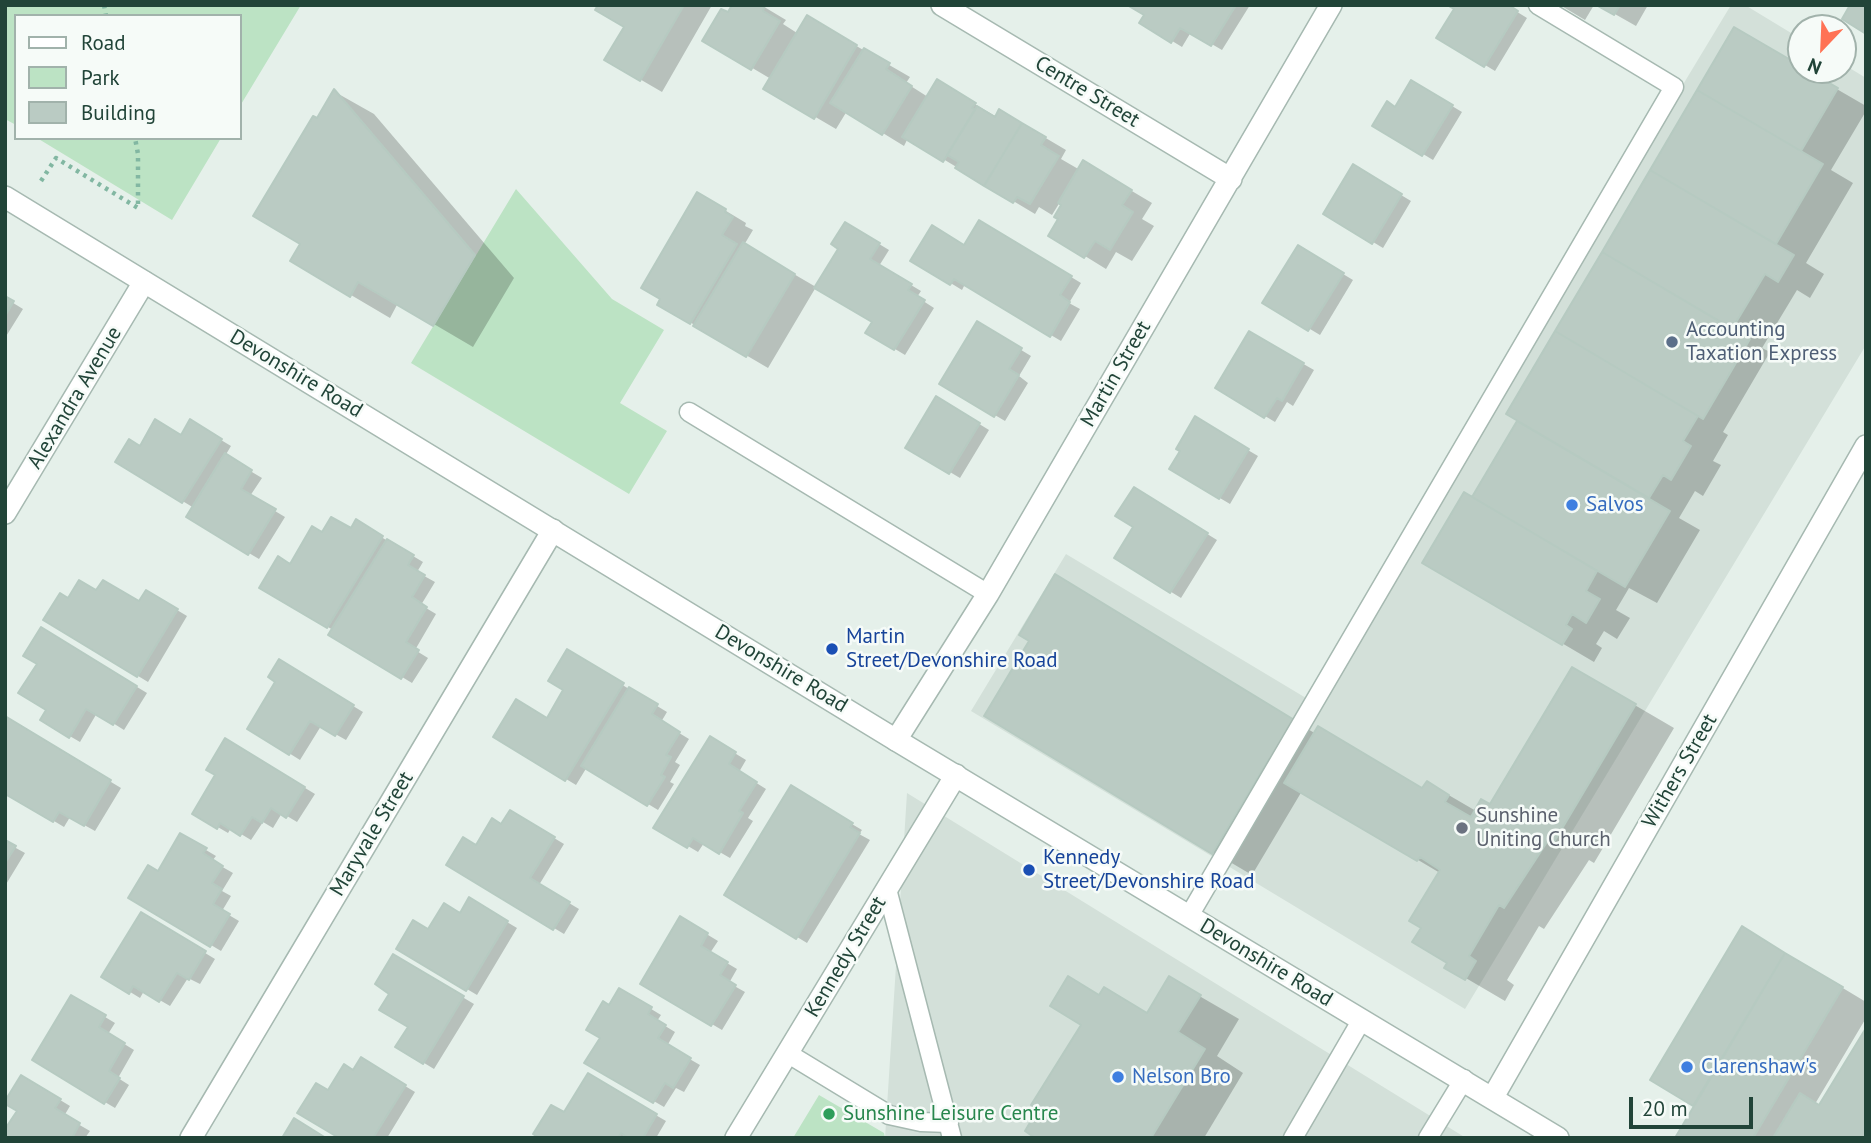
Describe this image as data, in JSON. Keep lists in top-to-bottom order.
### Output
{
  "streets": {
    "street": [
      "Centre Street",
      "Devonshire Road",
      "Martin Street",
      "Alexandra Avenue",
      "Withers Street",
      "Maryvale Street",
      "Kennedy Street"
    ]
  },
  "crossings": [
    ["Centre Street", "Martin Street"],
    ["Devonshire Road", "Martin Street"],
    ["Devonshire Road", "Alexandra Avenue"],
    ["Devonshire Road", "Withers Street"],
    ["Devonshire Road", "Maryvale Street"],
    ["Devonshire Road", "Kennedy Street"]
  ],
  "places": [
    "Accounting Taxation Express",
    "Salvos",
    "Martin Street/Devonshire Road",
    "Sunshine Uniting Church",
    "Kennedy Street/Devonshire Road",
    "Clarenshaw's",
    "Nelson Bro",
    "Sunshine Leisure Centre"
  ],
  "legend": ["Road", "Park", "Building"],
  "scale_bar": "20 m",
  "north": "bottom left"
}
